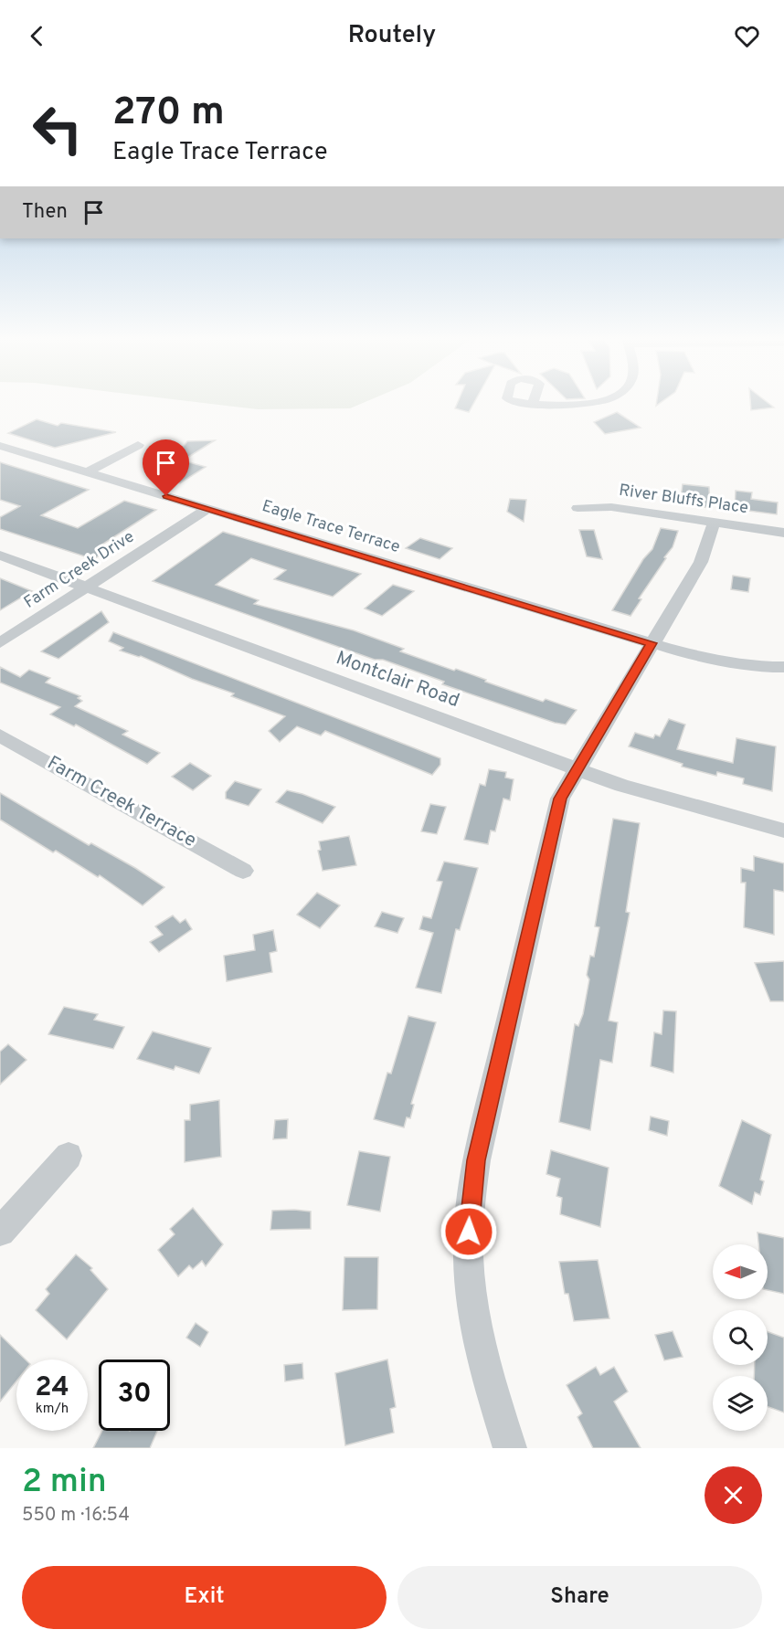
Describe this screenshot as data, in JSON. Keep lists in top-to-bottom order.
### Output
{
  "streets": {
    "street": [
      "River Bluffs Place",
      "Eagle Trace Terrace",
      "Farm Creek Drive",
      "Montclair Road",
      "Farm Creek Terrace"
    ]
  },
  "crossings": [
    ["Eagle Trace Terrace", "Farm Creek Drive"],
    ["Farm Creek Drive", "Montclair Road"]
  ],
  "north": "left",
  "page": {
    "header": "Routely",
    "turn": ["270 m", "Eagle Trace Terrace"],
    "then": "Then",
    "speed": "24 km/h",
    "limit": "30",
    "heading": ["2 min", "550 m · 16:54"],
    "buttons": ["Exit", "Share"]
  }
}
